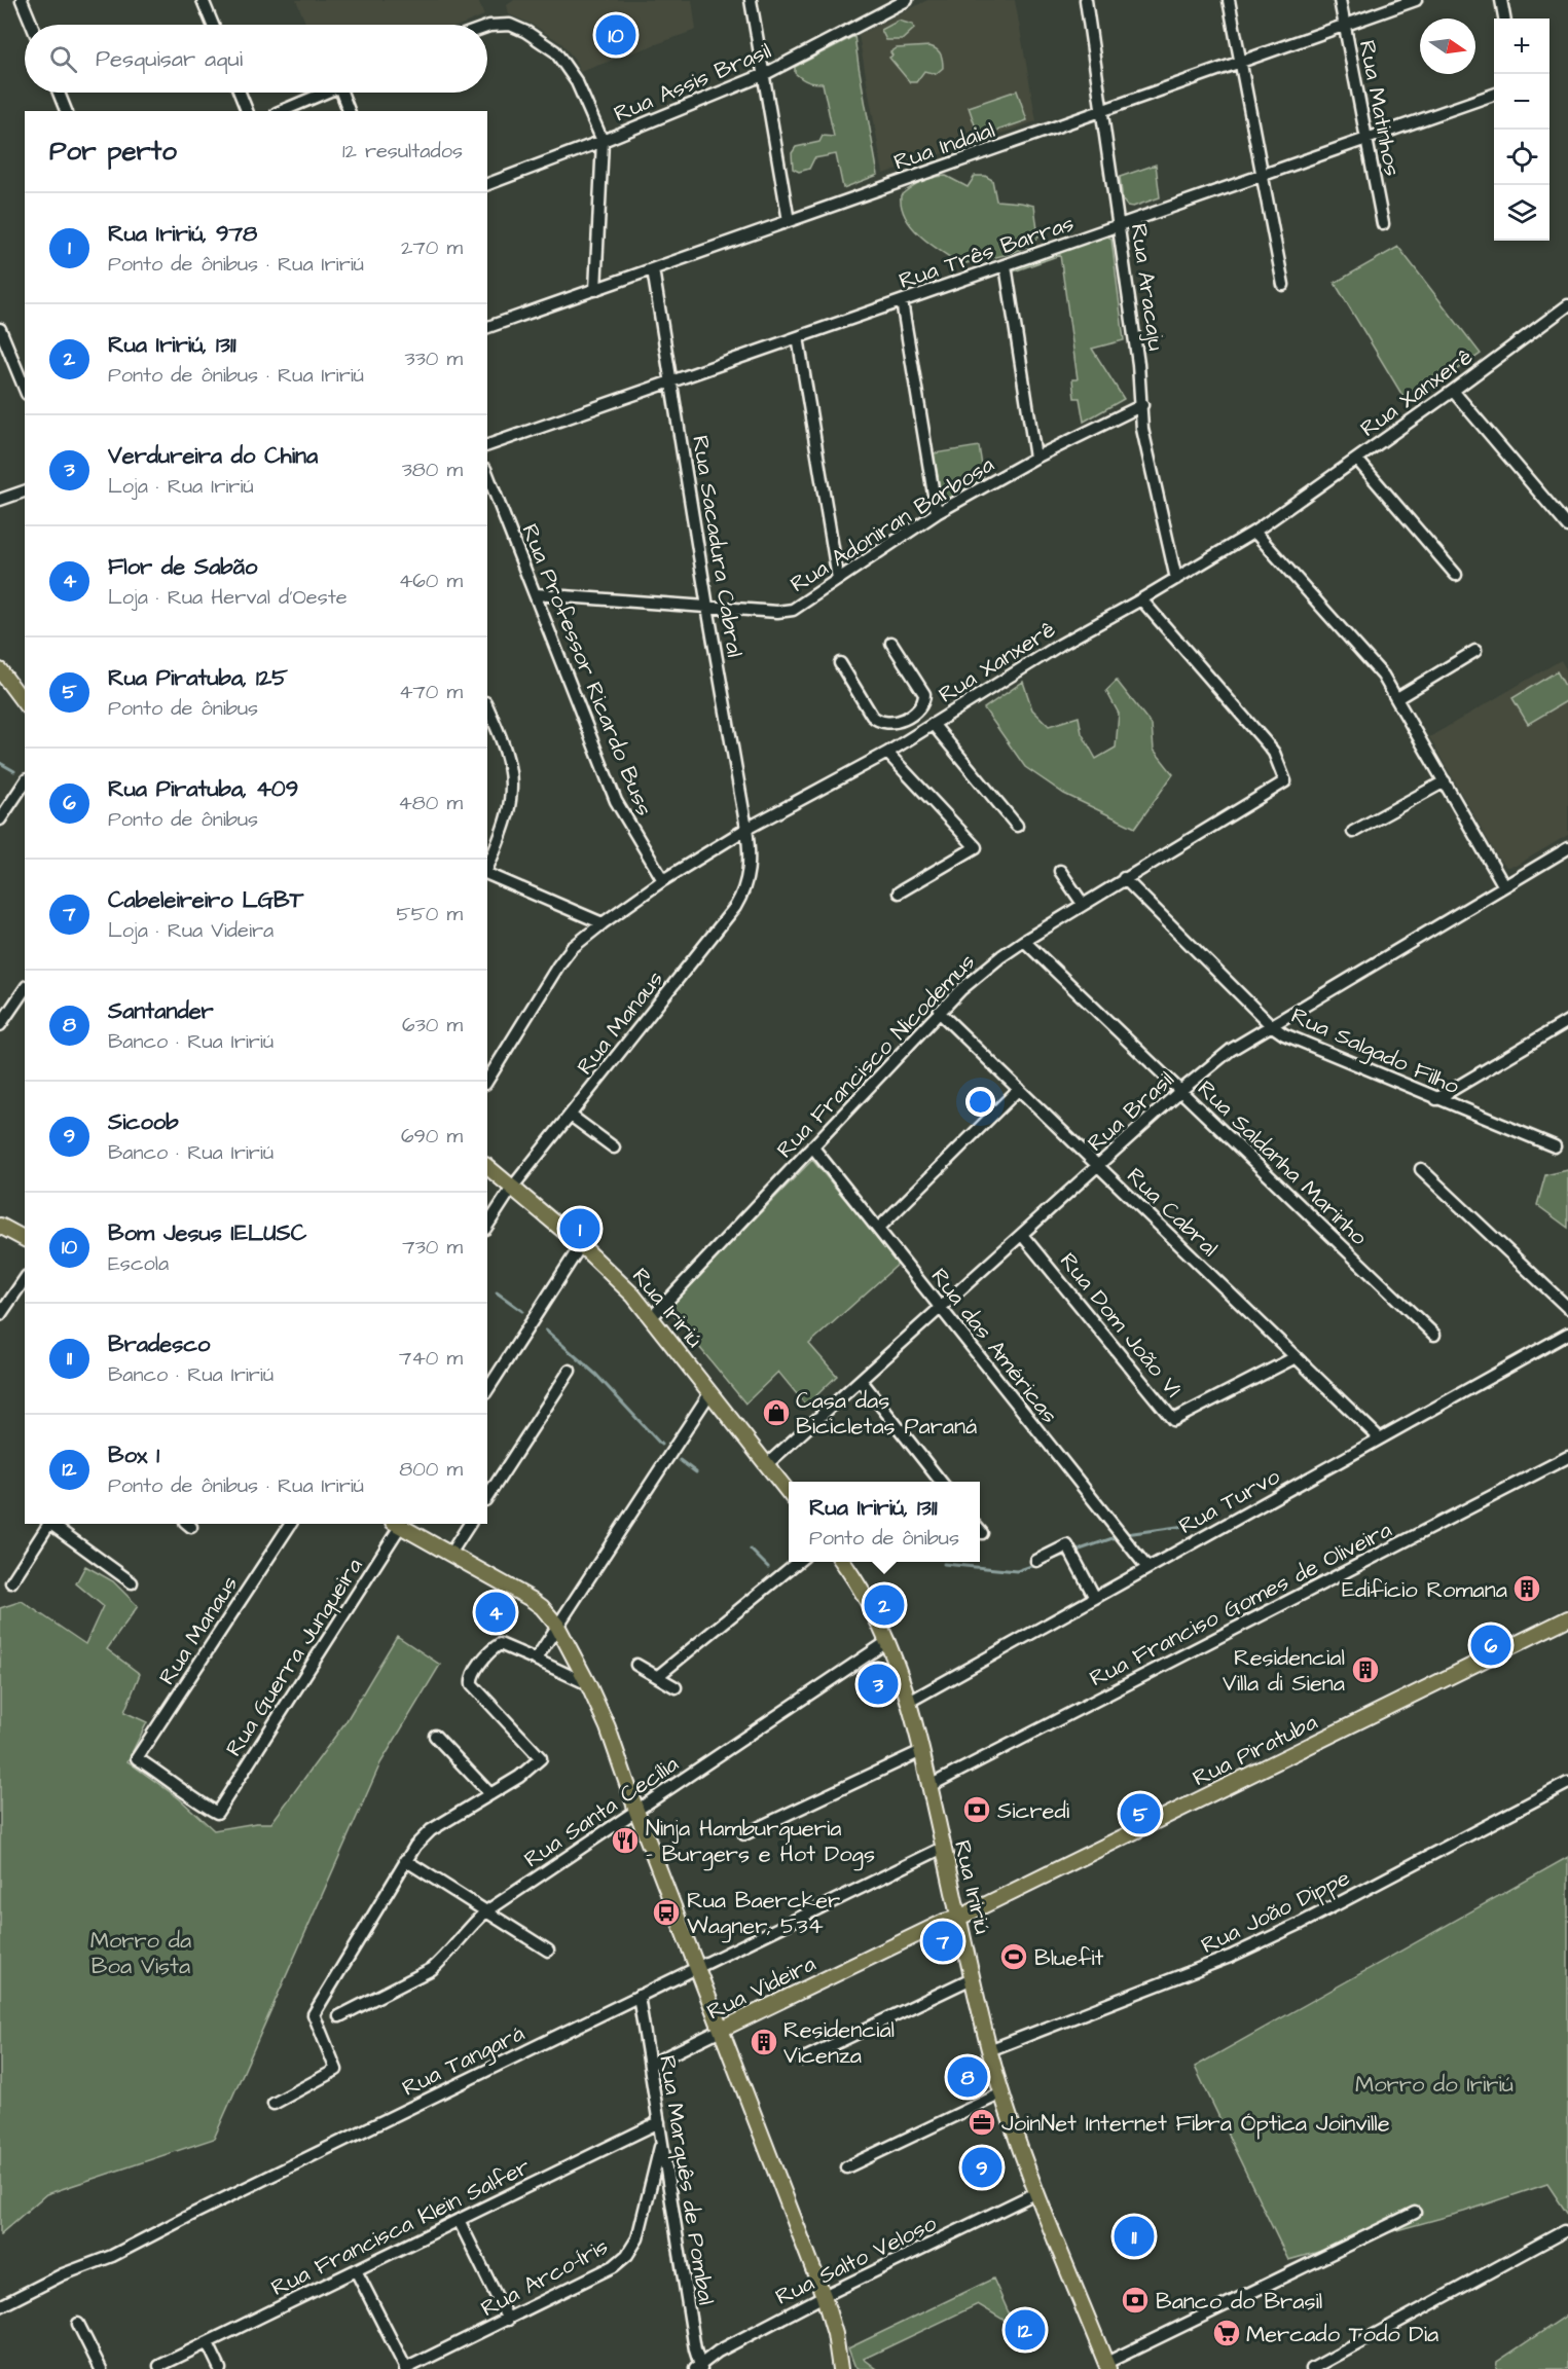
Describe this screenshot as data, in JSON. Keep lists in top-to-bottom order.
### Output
{
  "streets": {
    "main road": ["Rua Iririú", "Rua Piratuba", "Rua Videira"],
    "street": [
      "Rua Assis Brasil",
      "Rua Matinhos",
      "Rua Indaial",
      "Rua Três Barras",
      "Rua Aracaju",
      "Rua Xanxerê",
      "Rua Adoniran Barbosa",
      "Rua Sacadura Cabral",
      "Rua Professor Ricardo Buss",
      "Rua Manaus",
      "Rua Salgado Filho",
      "Rua Francisco Nicodemus",
      "Rua Brasil",
      "Rua Saldanha Marinho",
      "Rua Cabral",
      "Rua Dom João VI",
      "Rua das Américas",
      "Rua Turvo",
      "Rua Franciso Gomes de Oliveira",
      "Rua Guerra Junqueira",
      "Rua Santa Cecília",
      "Rua João Dippe",
      "Rua Tangará",
      "Rua Marquês de Pombal",
      "Rua Francisca Klein Salfer",
      "Rua Salto Veloso",
      "Rua Arco-Íris"
    ]
  },
  "crossings": [
    ["Rua Matinhos", "Rua Indaial"],
    ["Rua Matinhos", "Rua Três Barras"],
    ["Rua Indaial", "Rua Aracaju"],
    ["Rua Indaial", "Rua Sacadura Cabral"],
    ["Rua Três Barras", "Rua Aracaju"],
    ["Rua Três Barras", "Rua Sacadura Cabral"],
    ["Rua Aracaju", "Rua Xanxerê"],
    ["Rua Aracaju", "Rua Adoniran Barbosa"],
    ["Rua Xanxerê", "Rua Sacadura Cabral"],
    ["Rua Xanxerê", "Rua Professor Ricardo Buss"],
    ["Rua Xanxerê", "Rua Manaus"],
    ["Rua Xanxerê", "Rua Francisco Nicodemus"],
    ["Rua Adoniran Barbosa", "Rua Sacadura Cabral"],
    ["Rua Adoniran Barbosa", "Rua Professor Ricardo Buss"],
    ["Rua Sacadura Cabral", "Rua Manaus"],
    ["Rua Manaus", "Rua Iririú"],
    ["Rua Manaus", "Rua Guerra Junqueira"],
    ["Rua Salgado Filho", "Rua Francisco Nicodemus"],
    ["Rua Salgado Filho", "Rua Brasil"],
    ["Rua Francisco Nicodemus", "Rua Saldanha Marinho"],
    ["Rua Francisco Nicodemus", "Rua Cabral"],
    ["Rua Francisco Nicodemus", "Rua Iririú"],
    ["Rua Francisco Nicodemus", "Rua das Américas"],
    ["Rua Brasil", "Rua Saldanha Marinho"],
    ["Rua Brasil", "Rua Cabral"],
    ["Rua Brasil", "Rua Iririú"],
    ["Rua Brasil", "Rua Dom João VI"],
    ["Rua Brasil", "Rua das Américas"],
    ["Rua Cabral", "Rua Dom João VI"],
    ["Rua Cabral", "Rua Turvo"],
    ["Rua Iririú", "Rua Turvo"],
    ["Rua Iririú", "Rua Franciso Gomes de Oliveira"],
    ["Rua Iririú", "Rua Piratuba"],
    ["Rua Iririú", "Rua Santa Cecília"],
    ["Rua Iririú", "Rua João Dippe"],
    ["Rua Iririú", "Rua Videira"],
    ["Rua Iririú", "Rua Tangará"],
    ["Rua Iririú", "Rua Salto Veloso"],
    ["Rua das Américas", "Rua Turvo"],
    ["Rua Piratuba", "Rua Videira"],
    ["Rua Videira", "Rua Marquês de Pombal"],
    ["Rua Tangará", "Rua Marquês de Pombal"],
    ["Rua Marquês de Pombal", "Rua Francisca Klein Salfer"],
    ["Rua Marquês de Pombal", "Rua Salto Veloso"],
    ["Rua Marquês de Pombal", "Rua Arco-Íris"]
  ],
  "parks": ["Morro da Boa Vista", "Morro do Iririú"],
  "places": {
    "shop": ["Casa das Bicicletas Paraná"],
    "building": ["Edifício Romana", "Residencial Villa di Siena", "Residencial Vicenza"],
    "bank": ["Sicredi", "Banco do Brasil"],
    "restaurant": ["Ninja Hamburgueria - Burgers e Hot Dogs"],
    "bus stop": ["Rua Baercker Wagner, 534"],
    "sports": ["Bluefit"],
    "office": ["JoinNet Internet Fibra Óptica Joinville"],
    "supermarket": ["Mercado Todo Dia"]
  },
  "north": "right",
  "page": {
    "pins": [
      "10",
      "1",
      "2",
      "4",
      "6",
      "3",
      "5",
      "7",
      "8",
      "9",
      "11",
      "12"
    ],
    "map_buttons": ["+", "−"],
    "search": "Pesquisar aqui",
    "heading": ["Por perto", "12 resultados"],
    "list": [
      {
        "mark": "1",
        "name": "Rua Iririú, 978",
        "note": "Ponto de ônibus · Rua Iririú",
        "value": "270 m"
      },
      {
        "mark": "2",
        "name": "Rua Iririú, 1311",
        "note": "Ponto de ônibus · Rua Iririú",
        "value": "330 m"
      },
      {
        "mark": "3",
        "name": "Verdureira do China",
        "note": "Loja · Rua Iririú",
        "value": "380 m"
      },
      {
        "mark": "4",
        "name": "Flor de Sabão",
        "note": "Loja · Rua Herval d'Oeste",
        "value": "460 m"
      },
      {
        "mark": "5",
        "name": "Rua Piratuba, 125",
        "note": "Ponto de ônibus",
        "value": "470 m"
      },
      {
        "mark": "6",
        "name": "Rua Piratuba, 409",
        "note": "Ponto de ônibus",
        "value": "480 m"
      },
      {
        "mark": "7",
        "name": "Cabeleireiro LGBT",
        "note": "Loja · Rua Videira",
        "value": "550 m"
      },
      {
        "mark": "8",
        "name": "Santander",
        "note": "Banco · Rua Iririú",
        "value": "630 m"
      },
      {
        "mark": "9",
        "name": "Sicoob",
        "note": "Banco · Rua Iririú",
        "value": "690 m"
      },
      {
        "mark": "10",
        "name": "Bom Jesus IELUSC",
        "note": "Escola",
        "value": "730 m"
      },
      {
        "mark": "11",
        "name": "Bradesco",
        "note": "Banco · Rua Iririú",
        "value": "740 m"
      },
      {
        "mark": "12",
        "name": "Box 1",
        "note": "Ponto de ônibus · Rua Iririú",
        "value": "800 m"
      }
    ],
    "popup": ["Rua Iririú, 1311", "Ponto de ônibus"]
  }
}
